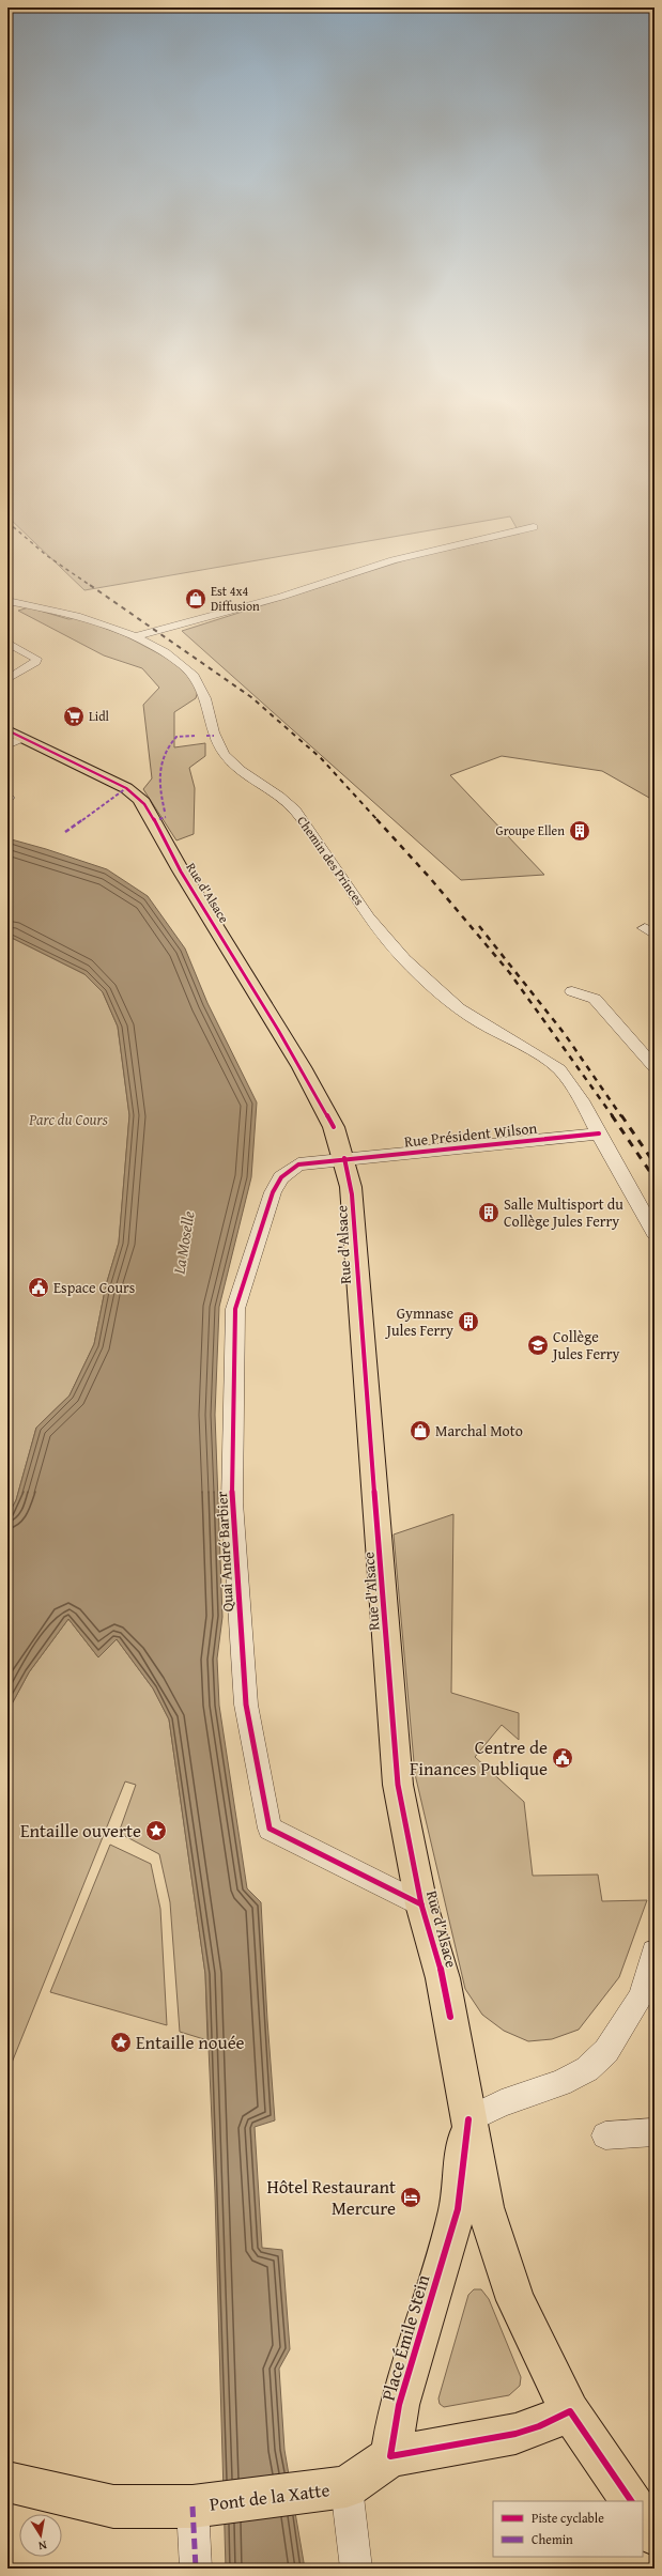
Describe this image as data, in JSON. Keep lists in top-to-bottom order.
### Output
{
  "streets": {
    "main road": ["Rue d'Alsace", "Place Émile Stein", "Pont de la Xatte"],
    "street": ["Chemin des Princes", "Rue Président Wilson", "Quai André Barbier"]
  },
  "crossings": [
    ["Chemin des Princes", "Rue Président Wilson"],
    ["Rue d'Alsace", "Rue Président Wilson"],
    ["Rue d'Alsace", "Quai André Barbier"],
    ["Rue d'Alsace", "Place Émile Stein"],
    ["Rue Président Wilson", "Quai André Barbier"]
  ],
  "water": ["La Moselle"],
  "parks": ["Parc du Cours"],
  "places": {
    "shop": ["Est 4x4 Diffusion", "Marchal Moto"],
    "supermarket": ["Lidl"],
    "building": ["Groupe Ellen", "Salle Multisport du Collège Jules Ferry", "Gymnase Jules Ferry"],
    "public building": ["Espace Cours", "Centre de Finances Publique"],
    "school or university": ["Collège Jules Ferry"],
    "place": ["Entaille ouverte", "Entaille nouée"],
    "hotel": ["Hôtel Restaurant Mercure"]
  },
  "legend": ["Piste cyclable", "Chemin"],
  "north": "bottom"
}
